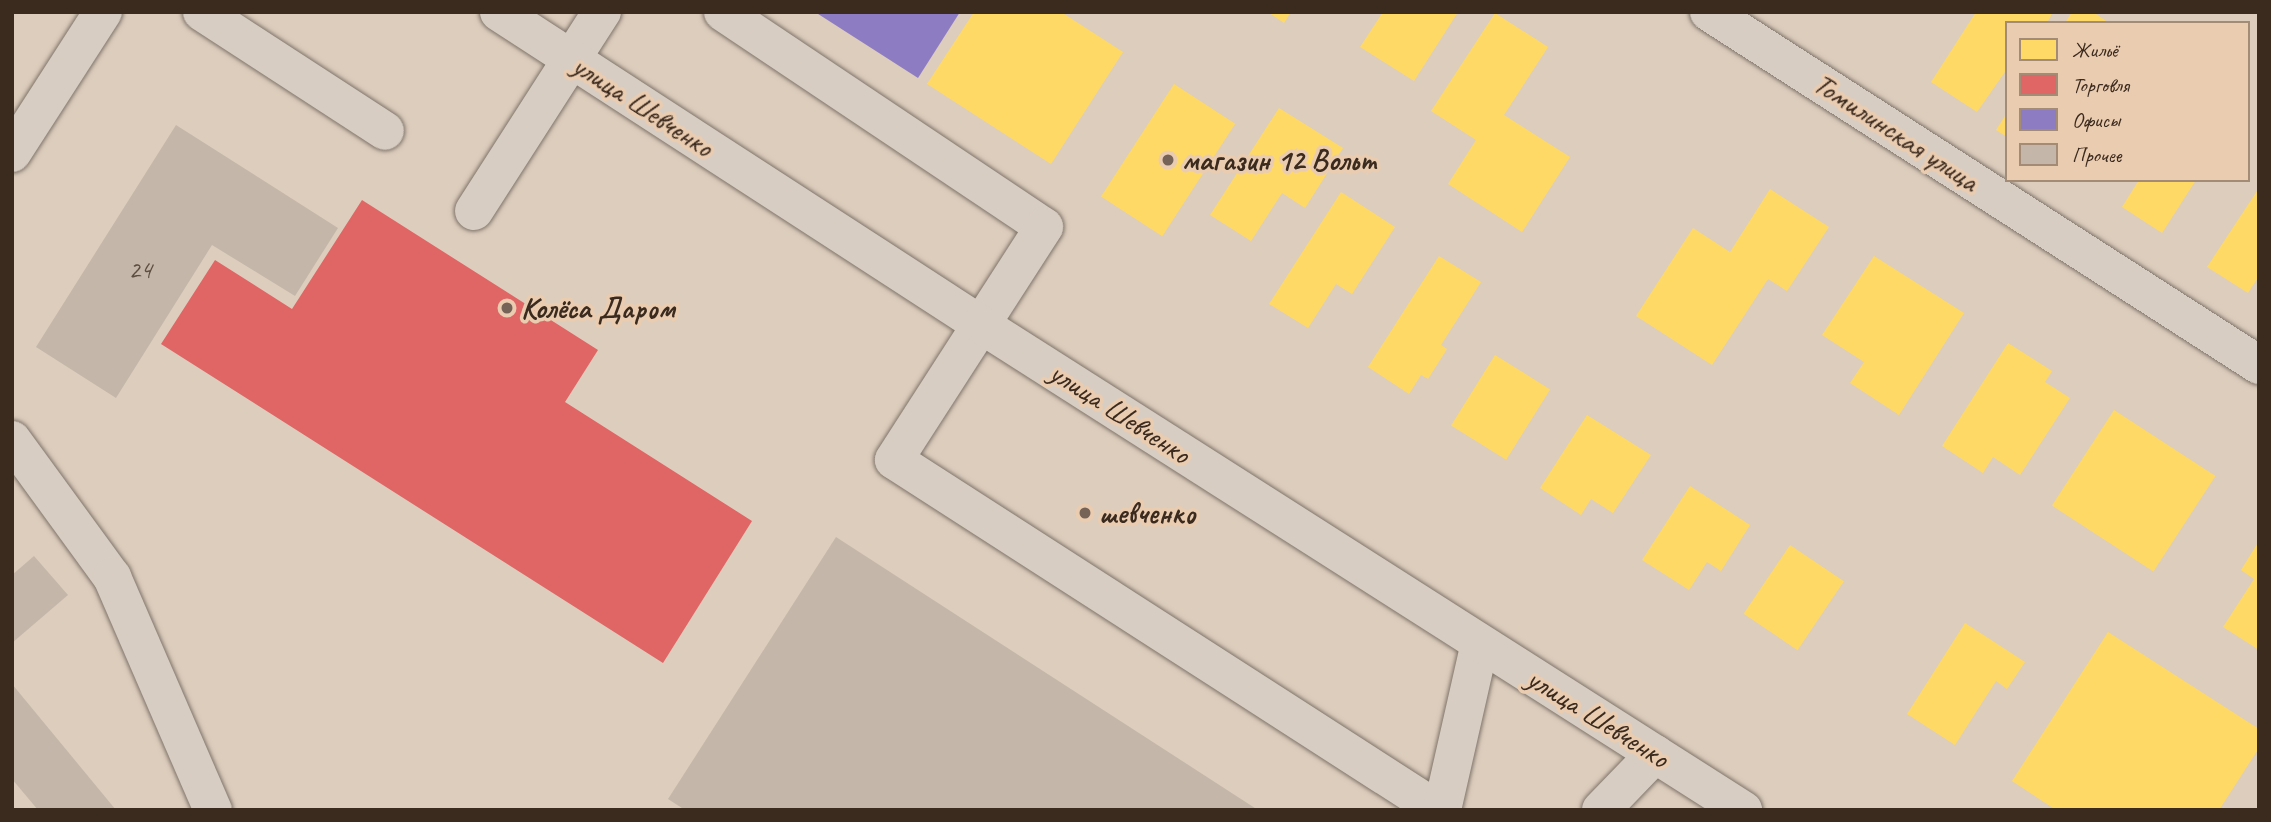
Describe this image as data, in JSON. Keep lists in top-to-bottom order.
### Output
{
  "streets": {
    "main road": ["улица Шевченко", "Томилинская улица"]
  },
  "places": ["магазин 12 Вольт", "Колёса Даром", "шевченко"],
  "house_numbers": ["24"],
  "legend": [
    "Жильё",
    "Торговля",
    "Офисы",
    "Прочее"
  ]
}
